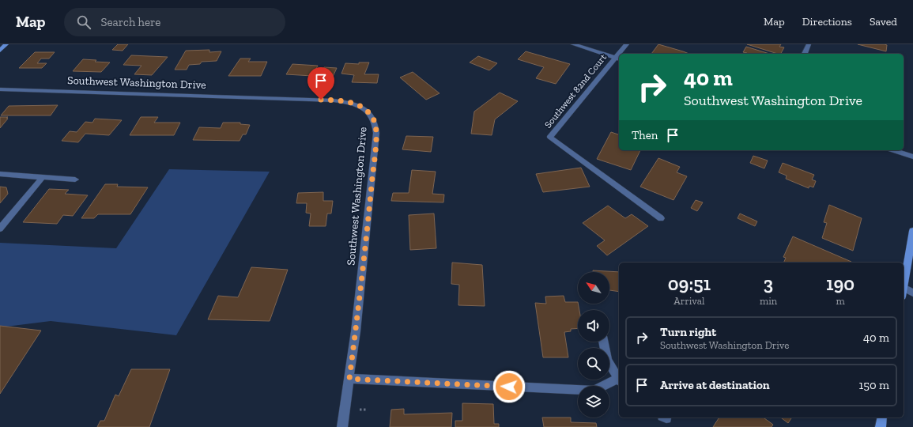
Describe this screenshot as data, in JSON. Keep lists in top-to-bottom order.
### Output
{
  "streets": {
    "street": ["Southwest Washington Drive", "Southwest 82nd Court"]
  },
  "north": "top left",
  "page": {
    "header": "Map",
    "search": "Search here",
    "nav": ["Map", "Directions", "Saved"],
    "turn": ["40 m", "Southwest Washington Drive"],
    "then": "Then",
    "eta": [
      "09:51",
      "Arrival",
      "3",
      "min",
      "190",
      "m"
    ],
    "list": [
      {
        "name": "Turn right",
        "note": "Southwest Washington Drive",
        "value": "40 m"
      },
      {
        "name": "Arrive at destination",
        "value": "150 m"
      }
    ]
  }
}
